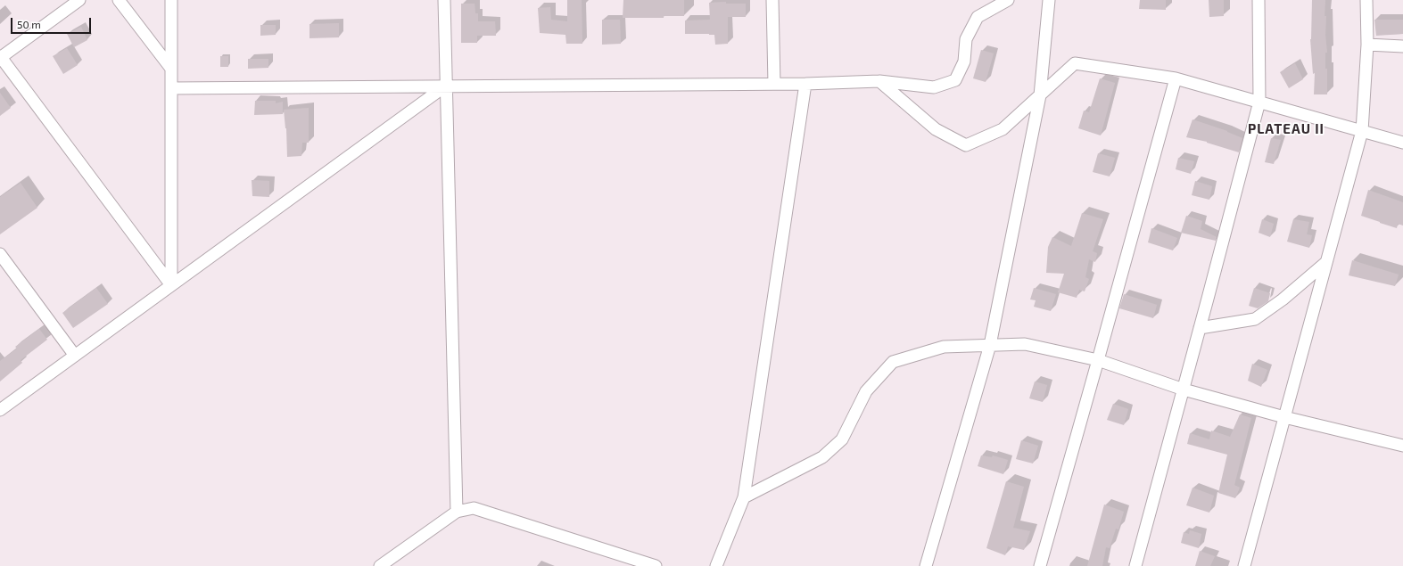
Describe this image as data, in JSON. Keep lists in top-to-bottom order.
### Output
{
  "districts": ["PLATEAU II"],
  "scale_bar": "50 m"
}
